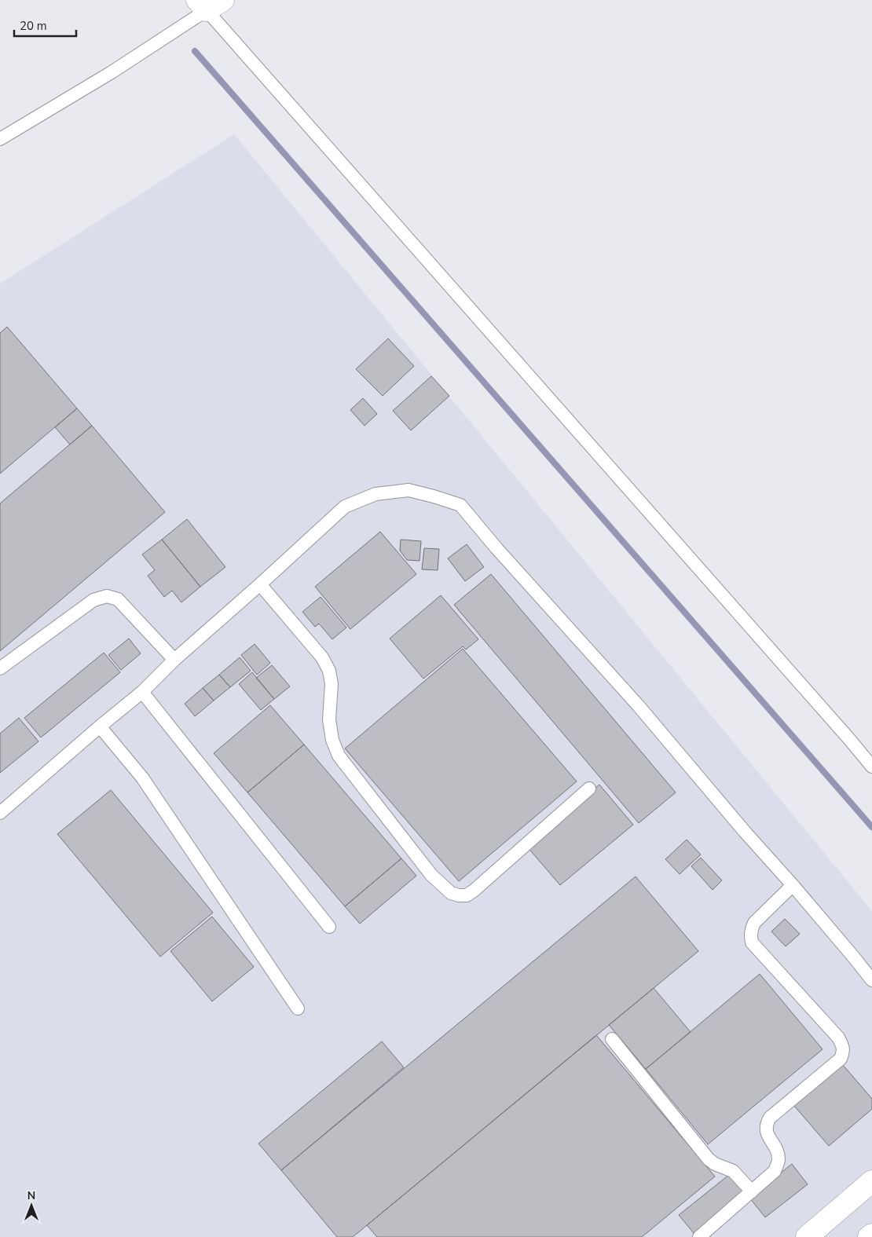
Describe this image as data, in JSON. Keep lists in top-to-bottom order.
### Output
{
  "scale_bar": "20 m",
  "north": "top"
}
